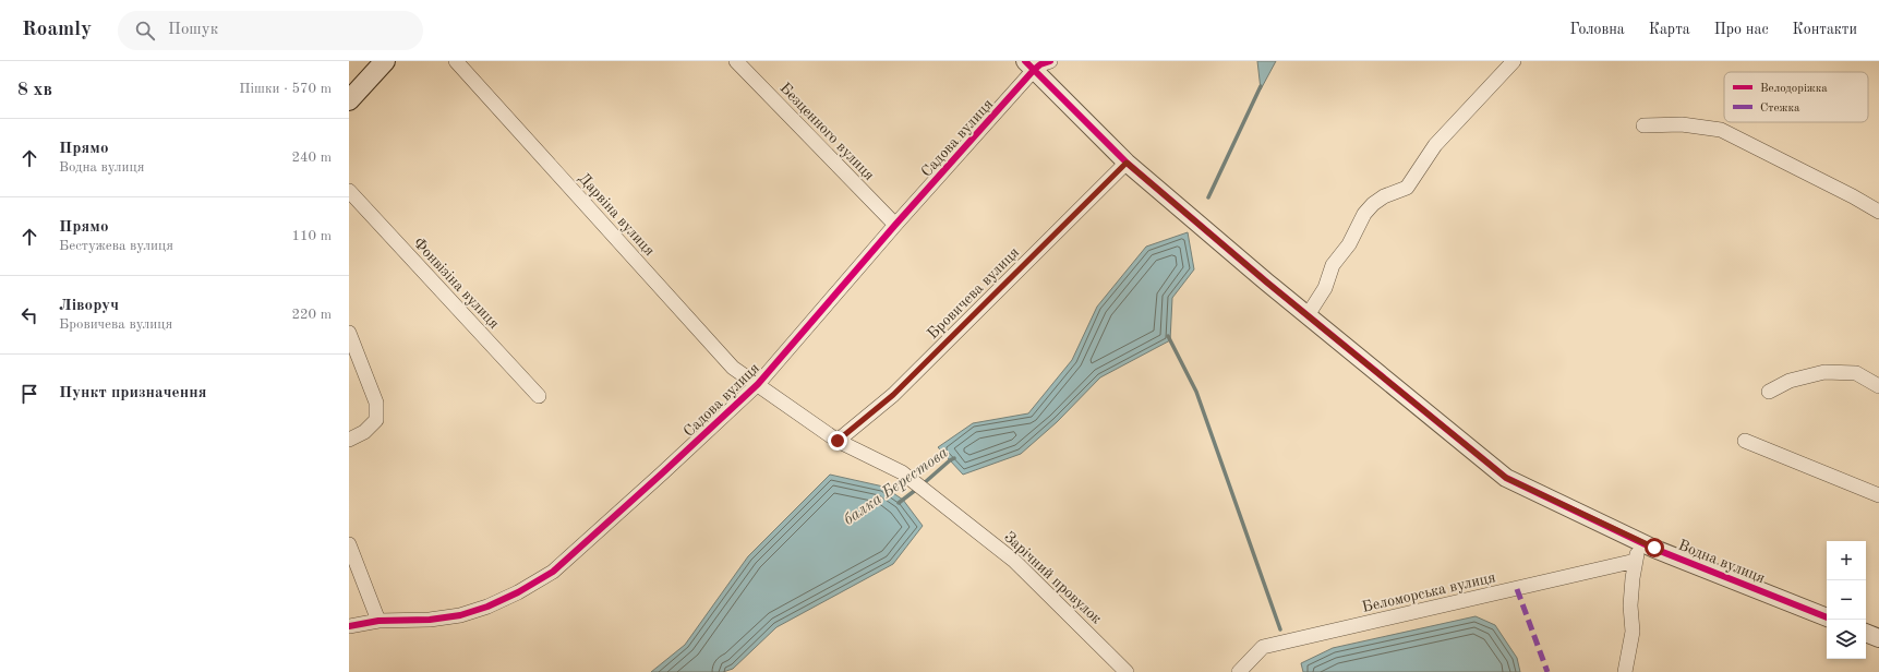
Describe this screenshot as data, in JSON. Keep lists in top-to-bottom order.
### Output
{
  "streets": {
    "street": [
      "Безценного вулиця",
      "Садова вулиця",
      "Дарвіна вулиця",
      "Фонвізіна вулиця",
      "Бровичева вулиця",
      "Водна вулиця",
      "Зарічний провулок",
      "Беломорська вулиця"
    ]
  },
  "crossings": [
    ["Безценного вулиця", "Садова вулиця"],
    ["Садова вулиця", "Дарвіна вулиця"],
    ["Садова вулиця", "Водна вулиця"],
    ["Дарвіна вулиця", "Бровичева вулиця"],
    ["Дарвіна вулиця", "Зарічний провулок"],
    ["Бровичева вулиця", "Водна вулиця"],
    ["Бровичева вулиця", "Зарічний провулок"]
  ],
  "water": ["балка Берестова"],
  "legend": ["Велодоріжка", "Стежка"],
  "page": {
    "header": "Roamly",
    "search": "Пошук",
    "nav": [
      "Головна",
      "Карта",
      "Про нас",
      "Контакти"
    ],
    "heading": ["8 хв", "Пішки · 570 m"],
    "list": [
      ["Прямо", "Водна вулиця", "240 m"],
      ["Прямо", "Бестужева вулиця", "110 m"],
      ["Ліворуч", "Бровичева вулиця", "220 m"],
      "Пункт призначення"
    ],
    "map_buttons": ["+", "−"]
  }
}
